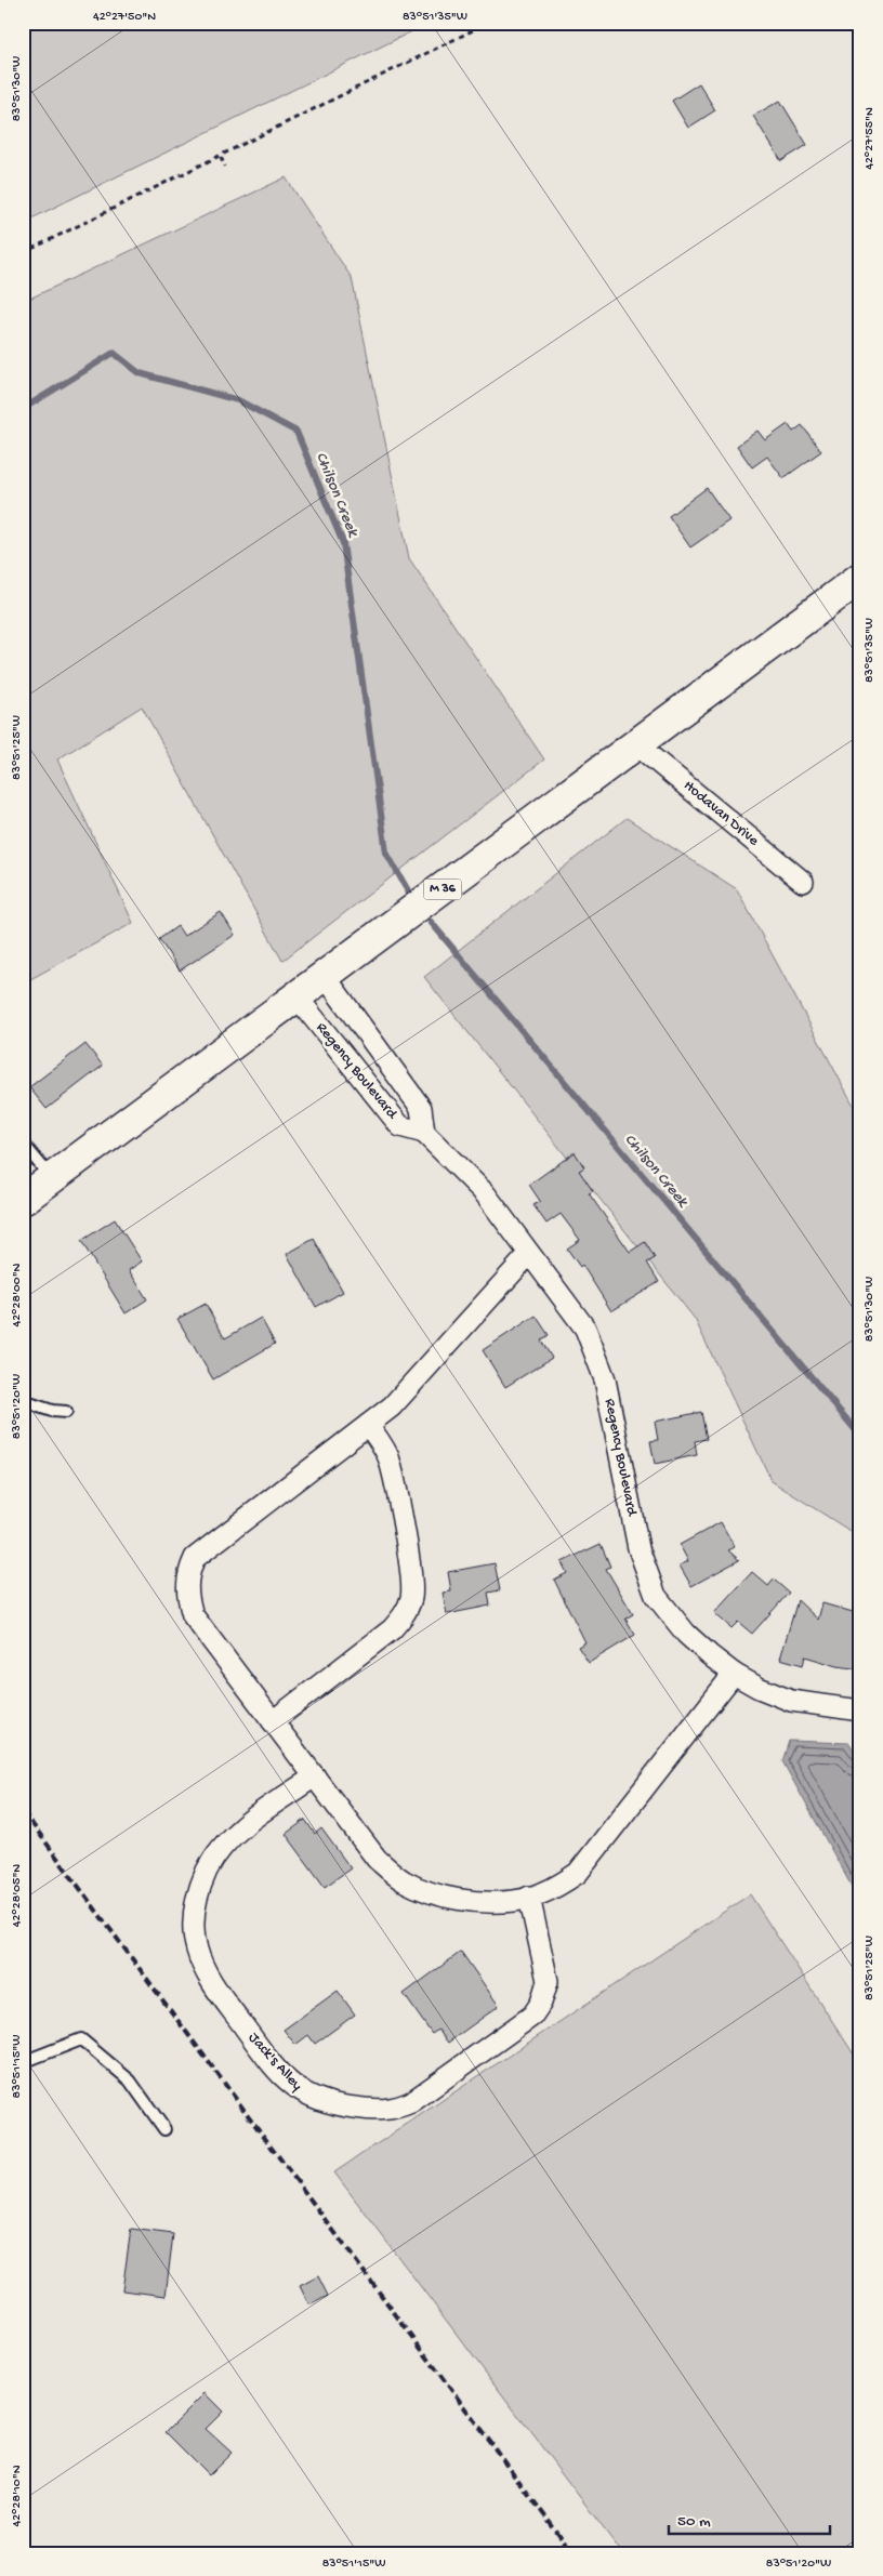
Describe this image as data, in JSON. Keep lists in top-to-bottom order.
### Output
{
  "streets": {
    "main road": ["M 36"],
    "street": ["Hodavan Drive", "Regency Boulevard", "Jack's Alley"]
  },
  "crossings": [
    ["Hodavan Drive", "M 36"],
    ["M 36", "Regency Boulevard"]
  ],
  "water": ["Chilson Creek"],
  "scale_bar": "50 m",
  "coordinates": [
    "42°27'50\"N",
    "83°51'35\"W",
    "83°51'30\"W",
    "42°27'55\"N",
    "83°51'25\"W",
    "42°28'00\"N",
    "83°51'20\"W",
    "42°28'05\"N",
    "83°51'15\"W",
    "42°28'10\"N"
  ]
}
